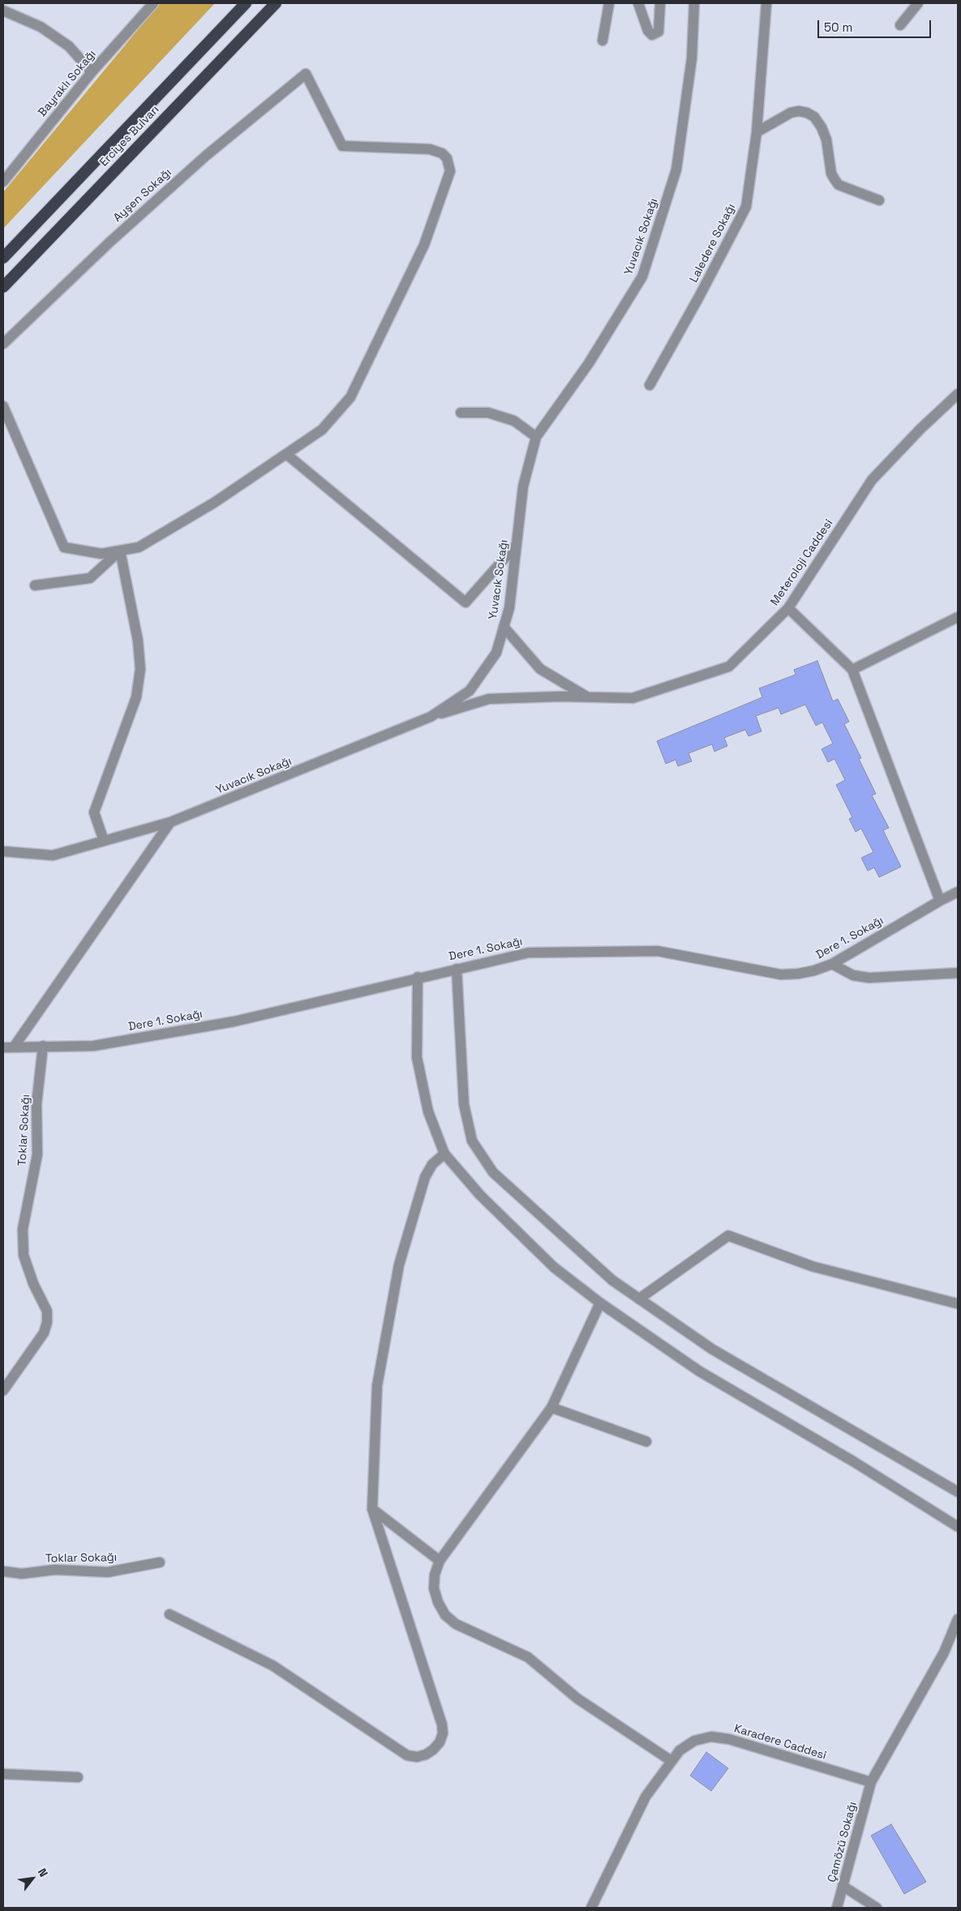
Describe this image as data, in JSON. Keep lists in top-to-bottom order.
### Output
{
  "streets": {
    "highway": ["Erciyes Bulvarı"],
    "street": [
      "Bayraklı Sokağı",
      "Ayşen Sokağı",
      "Yuvacık Sokağı",
      "Laledere Sokağı",
      "Meteroloji Caddesi",
      "Dere 1. Sokağı",
      "Toklar Sokağı",
      "Karadere Caddesi",
      "Çamözü Sokağı"
    ]
  },
  "crossings": [
    ["Yuvacık Sokağı", "Meteroloji Caddesi"],
    ["Dere 1. Sokağı", "Toklar Sokağı"],
    ["Karadere Caddesi", "Çamözü Sokağı"]
  ],
  "scale_bar": "50 m",
  "north": "top right"
}
